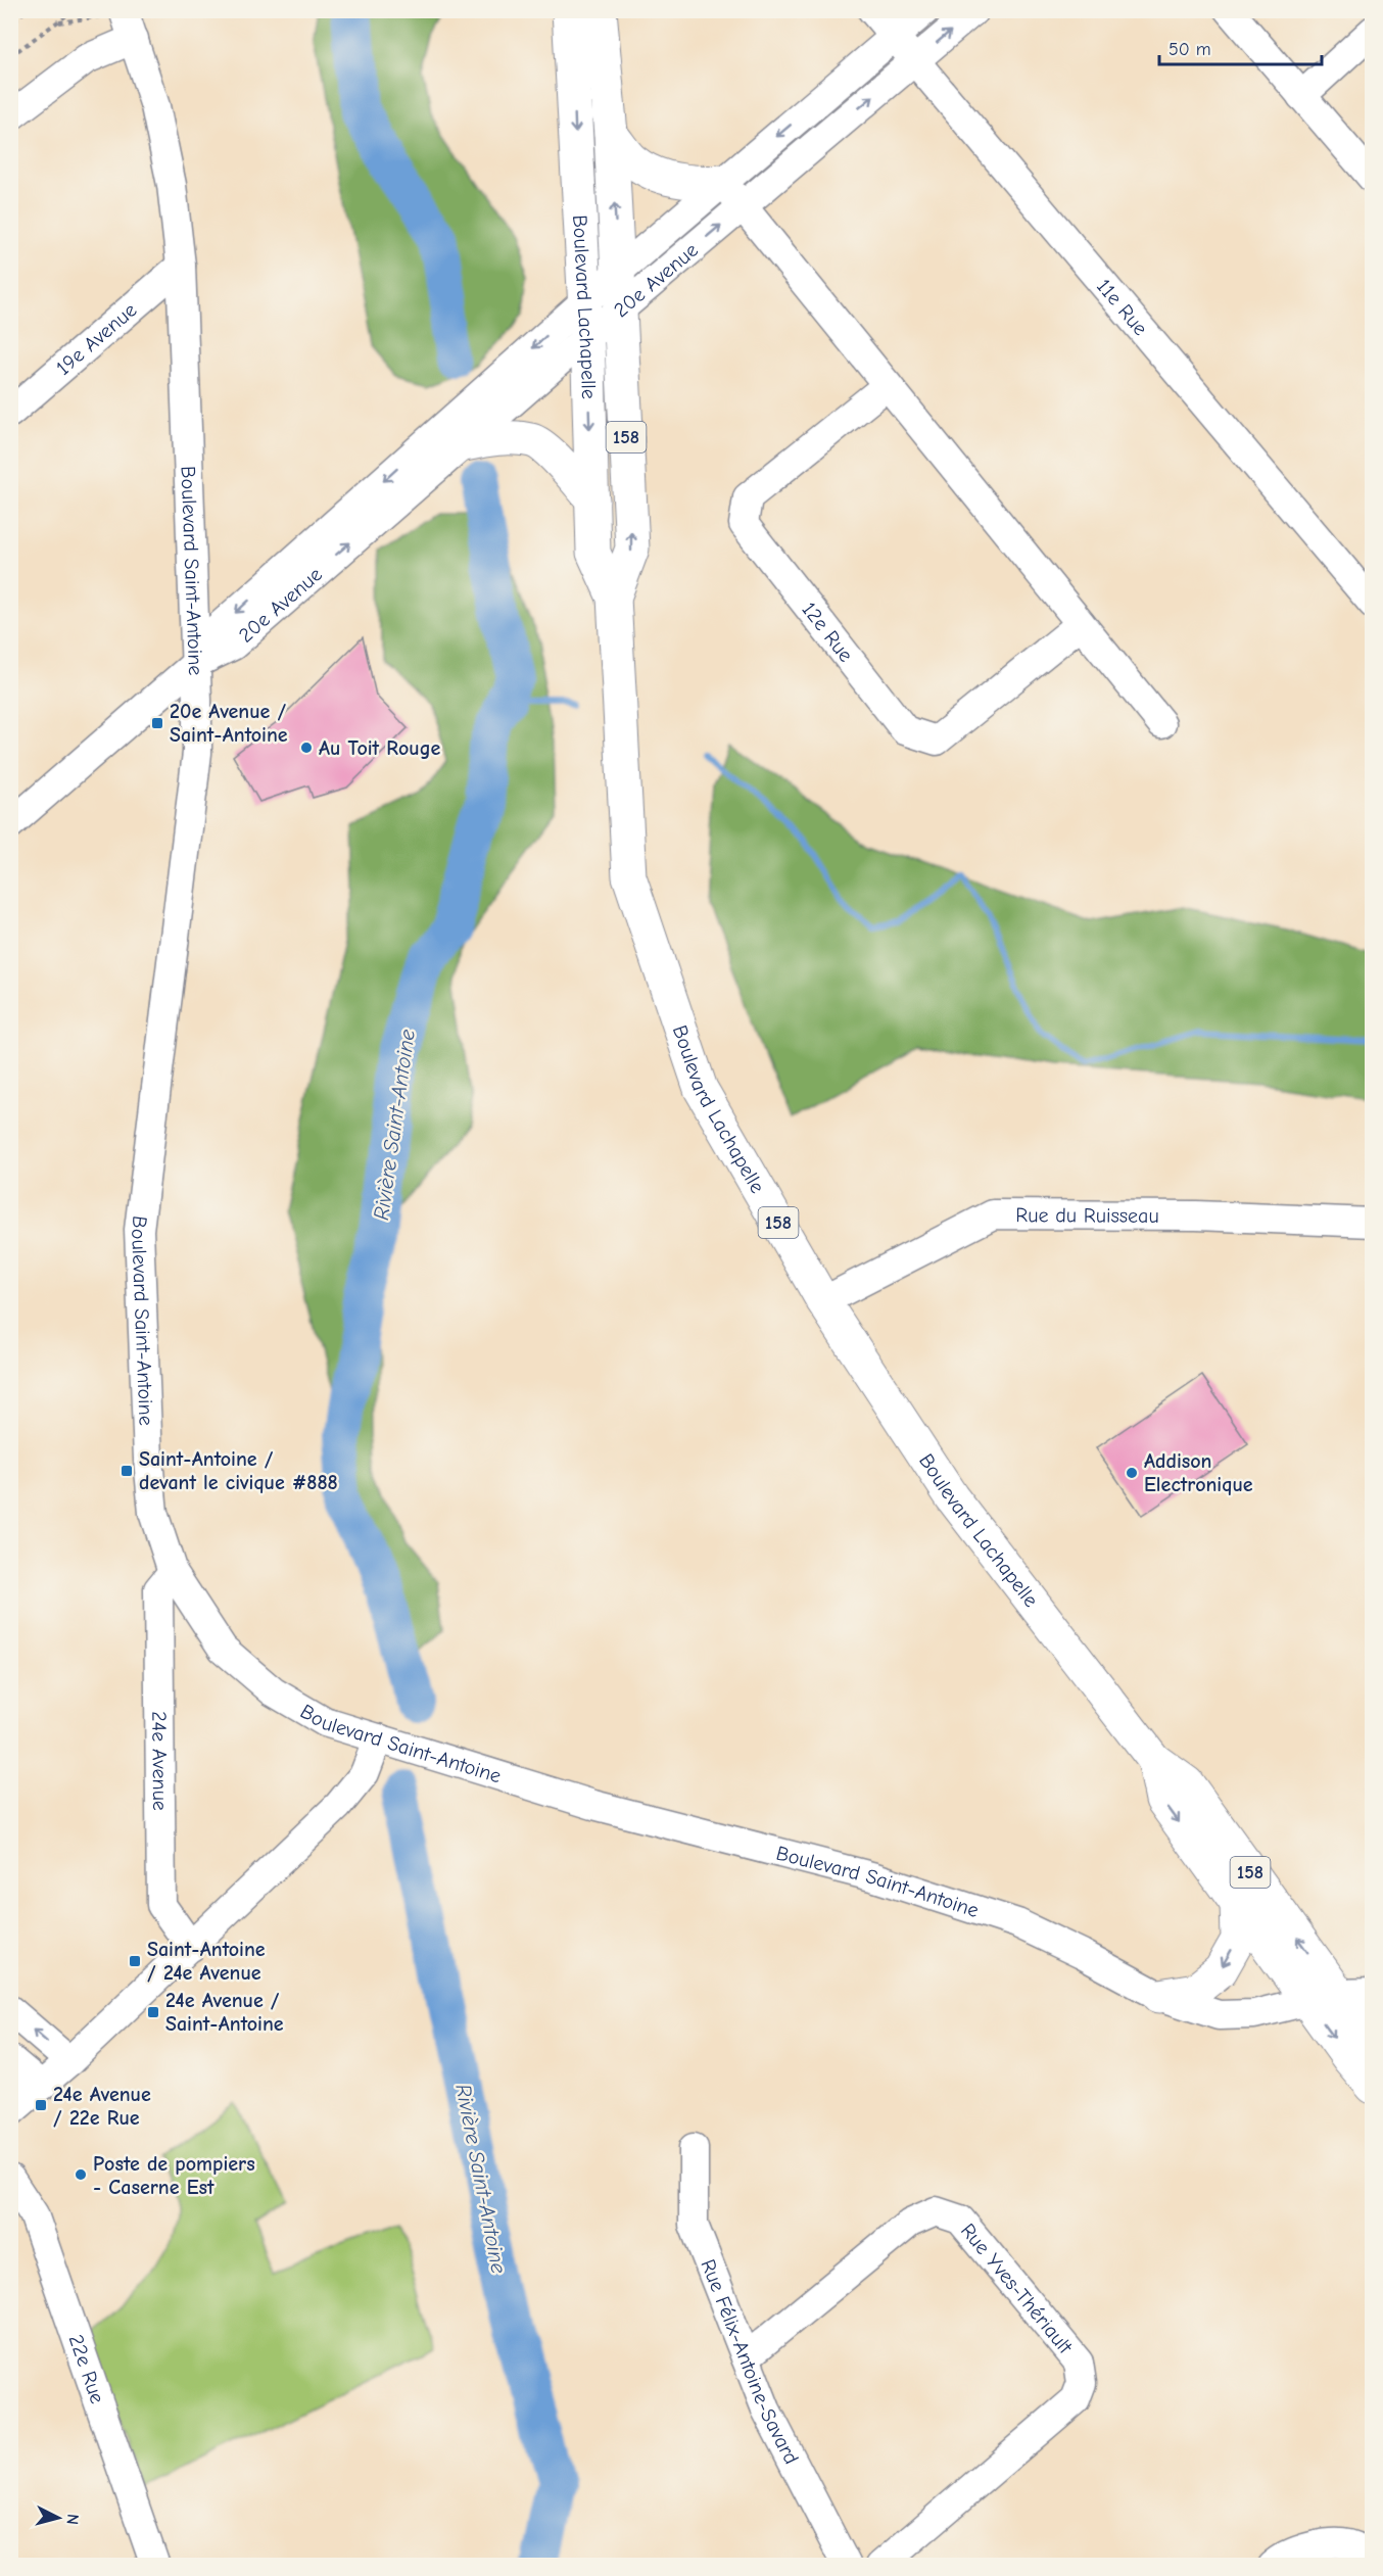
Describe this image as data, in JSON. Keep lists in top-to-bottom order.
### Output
{
  "streets": {
    "main road": ["Boulevard Lachapelle", "158"],
    "street": [
      "20e Avenue",
      "11e Rue",
      "19e Avenue",
      "Boulevard Saint-Antoine",
      "12e Rue",
      "Rue du Ruisseau",
      "24e Avenue",
      "Rue Yves-Thériault",
      "Rue Félix-Antoine-Savard",
      "22e Rue"
    ]
  },
  "crossings": [
    ["20e Avenue", "Boulevard Lachapelle"],
    ["20e Avenue", "11e Rue"],
    ["20e Avenue", "Boulevard Saint-Antoine"],
    ["Boulevard Lachapelle", "158"],
    ["Boulevard Lachapelle", "Boulevard Saint-Antoine"],
    ["Boulevard Lachapelle", "Rue du Ruisseau"],
    ["19e Avenue", "Boulevard Saint-Antoine"],
    ["Boulevard Saint-Antoine", "24e Avenue"],
    ["Rue Yves-Thériault", "Rue Félix-Antoine-Savard"]
  ],
  "water": ["Rivière Saint-Antoine"],
  "places": {
    "transit": [
      "20e Avenue / Saint-Antoine",
      "Saint-Antoine / devant le civique #888",
      "Saint-Antoine / 24e Avenue",
      "24e Avenue / Saint-Antoine",
      "24e Avenue / 22e Rue"
    ],
    "other": ["Au Toit Rouge", "Addison Electronique", "Poste de pompiers - Caserne Est"]
  },
  "scale_bar": "50 m",
  "north": "right"
}
